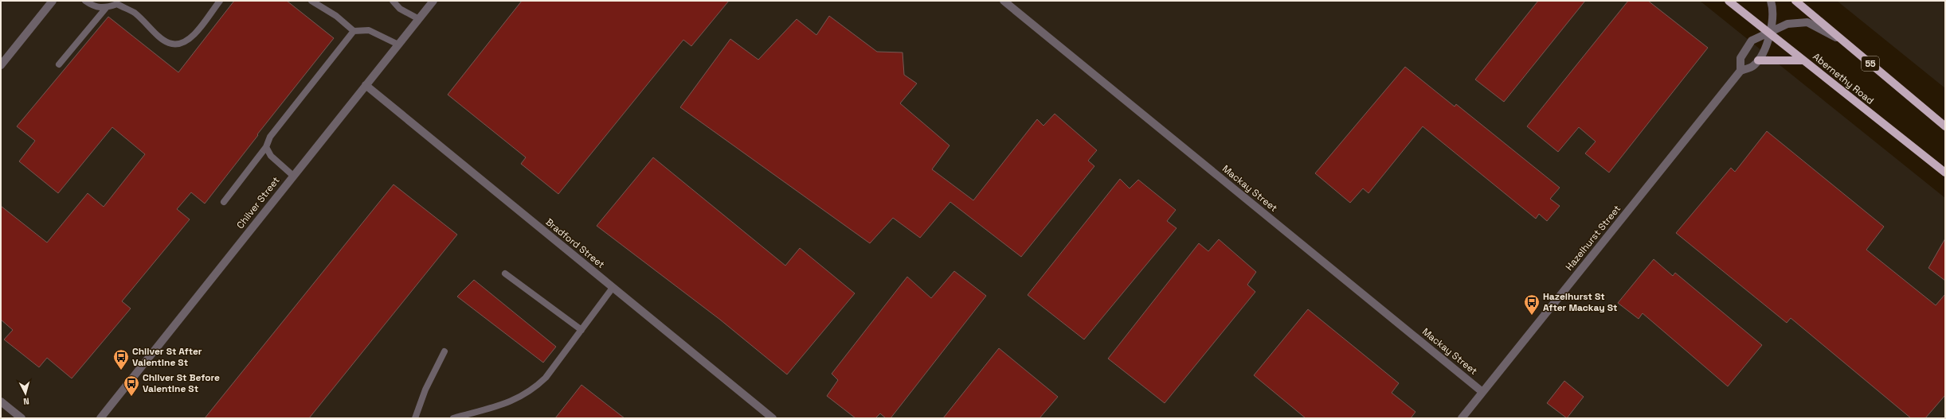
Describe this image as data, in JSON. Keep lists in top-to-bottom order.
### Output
{
  "streets": {
    "main road": ["55", "Abernethy Road"],
    "street": [
      "Mackay Street",
      "Chilver Street",
      "Hazelhurst Street",
      "Bradford Street"
    ]
  },
  "crossings": [
    ["Abernethy Road", "Hazelhurst Street"],
    ["Mackay Street", "Hazelhurst Street"],
    ["Chilver Street", "Bradford Street"]
  ],
  "places": {
    "bus stop": ["Hazelhurst St After Mackay St", "Chilver St After Valentine St", "Chilver St Before Valentine St"]
  },
  "north": "bottom"
}
